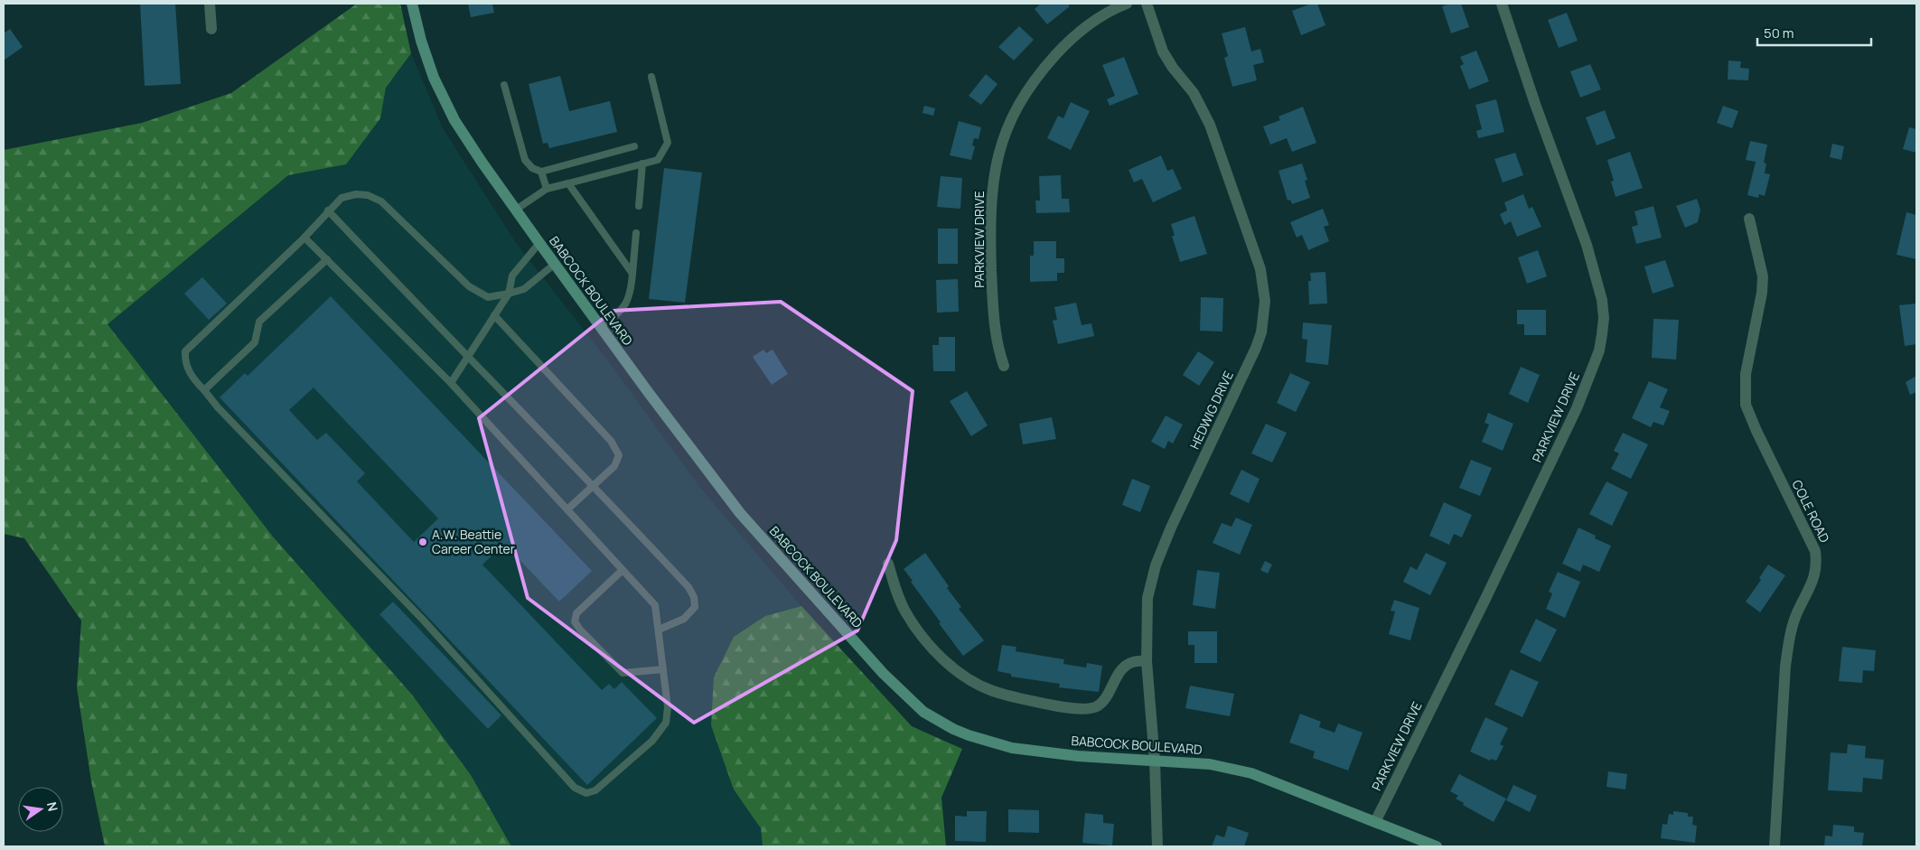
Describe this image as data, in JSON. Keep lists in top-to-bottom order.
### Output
{
  "streets": {
    "main road": ["BABCOCK BOULEVARD"],
    "street": ["PARKVIEW DRIVE", "HEDWIG DRIVE", "COLE ROAD"]
  },
  "crossings": [
    ["PARKVIEW DRIVE", "BABCOCK BOULEVARD"],
    ["BABCOCK BOULEVARD", "HEDWIG DRIVE"]
  ],
  "places": ["A.W. Beattie Career Center"],
  "scale_bar": "50 m",
  "north": "right"
}
